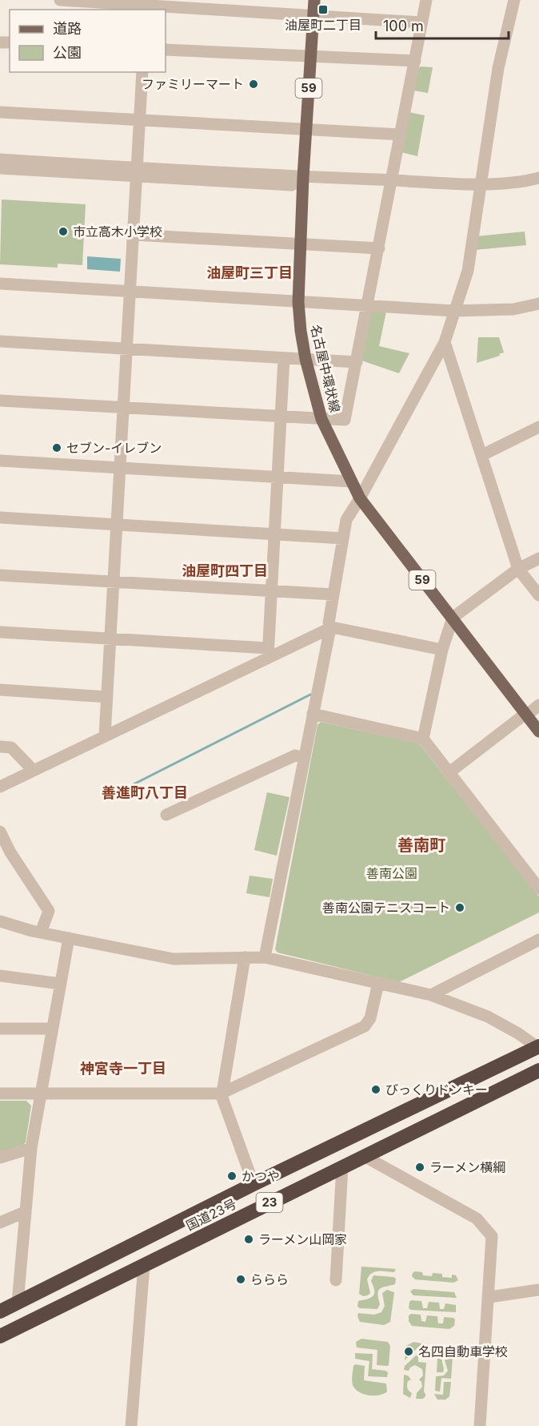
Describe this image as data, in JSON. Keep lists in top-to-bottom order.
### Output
{
  "streets": {
    "highway": ["23", "国道23号"],
    "main road": ["59", "名古屋中環状線"]
  },
  "districts": [
    "油屋町三丁目",
    "油屋町四丁目",
    "善進町八丁目",
    "善南町",
    "神宮寺一丁目"
  ],
  "parks": ["善南公園"],
  "places": {
    "transit": ["油屋町二丁目"],
    "other": [
      "ファミリーマート",
      "市立高木小学校",
      "セブン-イレブン",
      "善南公園テニスコート",
      "びっくりドンキー",
      "ラーメン横綱",
      "かつや",
      "ラーメン山岡家",
      "ららら",
      "名四自動車学校"
    ]
  },
  "legend": ["道路", "公園"],
  "scale_bar": "100 m"
}
